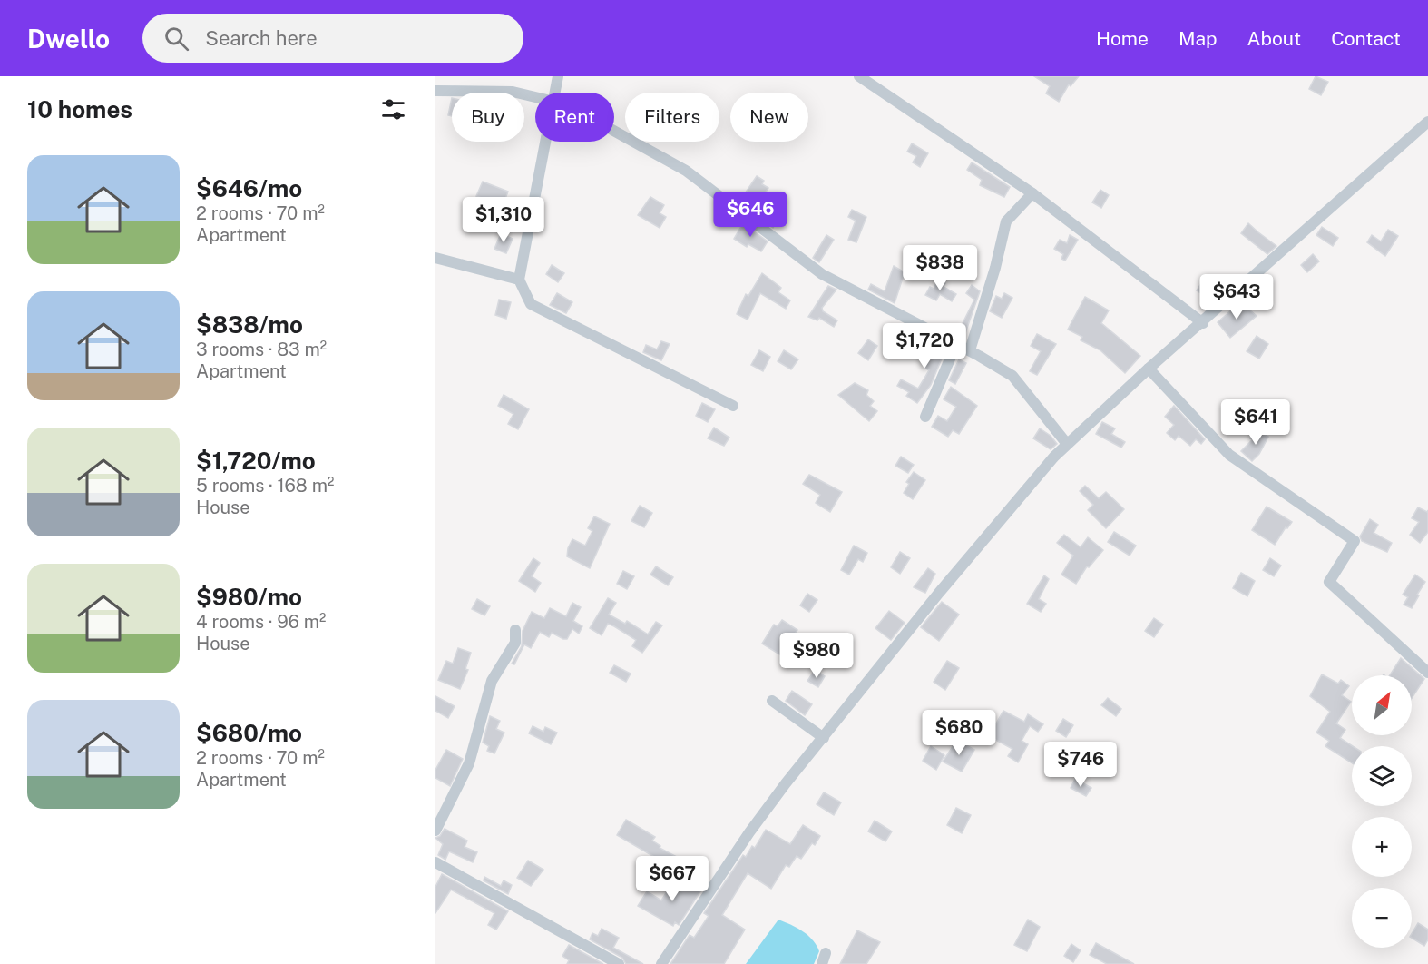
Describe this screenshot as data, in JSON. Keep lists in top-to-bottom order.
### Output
{
  "north": "top right",
  "page": {
    "header": "Dwello",
    "search": "Search here",
    "nav": [
      "Home",
      "Map",
      "About",
      "Contact"
    ],
    "heading": "10 homes",
    "chip": [
      "Buy",
      "Rent",
      "Filters",
      "New"
    ],
    "list": [
      {
        "name": "$646/mo",
        "note": "2 rooms · 70 m² · Apartment"
      },
      {
        "name": "$838/mo",
        "note": "3 rooms · 83 m² · Apartment"
      },
      {
        "name": "$1,720/mo",
        "note": "5 rooms · 168 m² · House"
      },
      {
        "name": "$980/mo",
        "note": "4 rooms · 96 m² · House"
      },
      {
        "name": "$680/mo",
        "note": "2 rooms · 70 m² · Apartment"
      }
    ],
    "price": [
      "$646",
      "$1,310",
      "$838",
      "$643",
      "$1,720",
      "$641",
      "$980",
      "$680",
      "$746",
      "$667"
    ],
    "map_buttons": ["+", "−"]
  }
}
